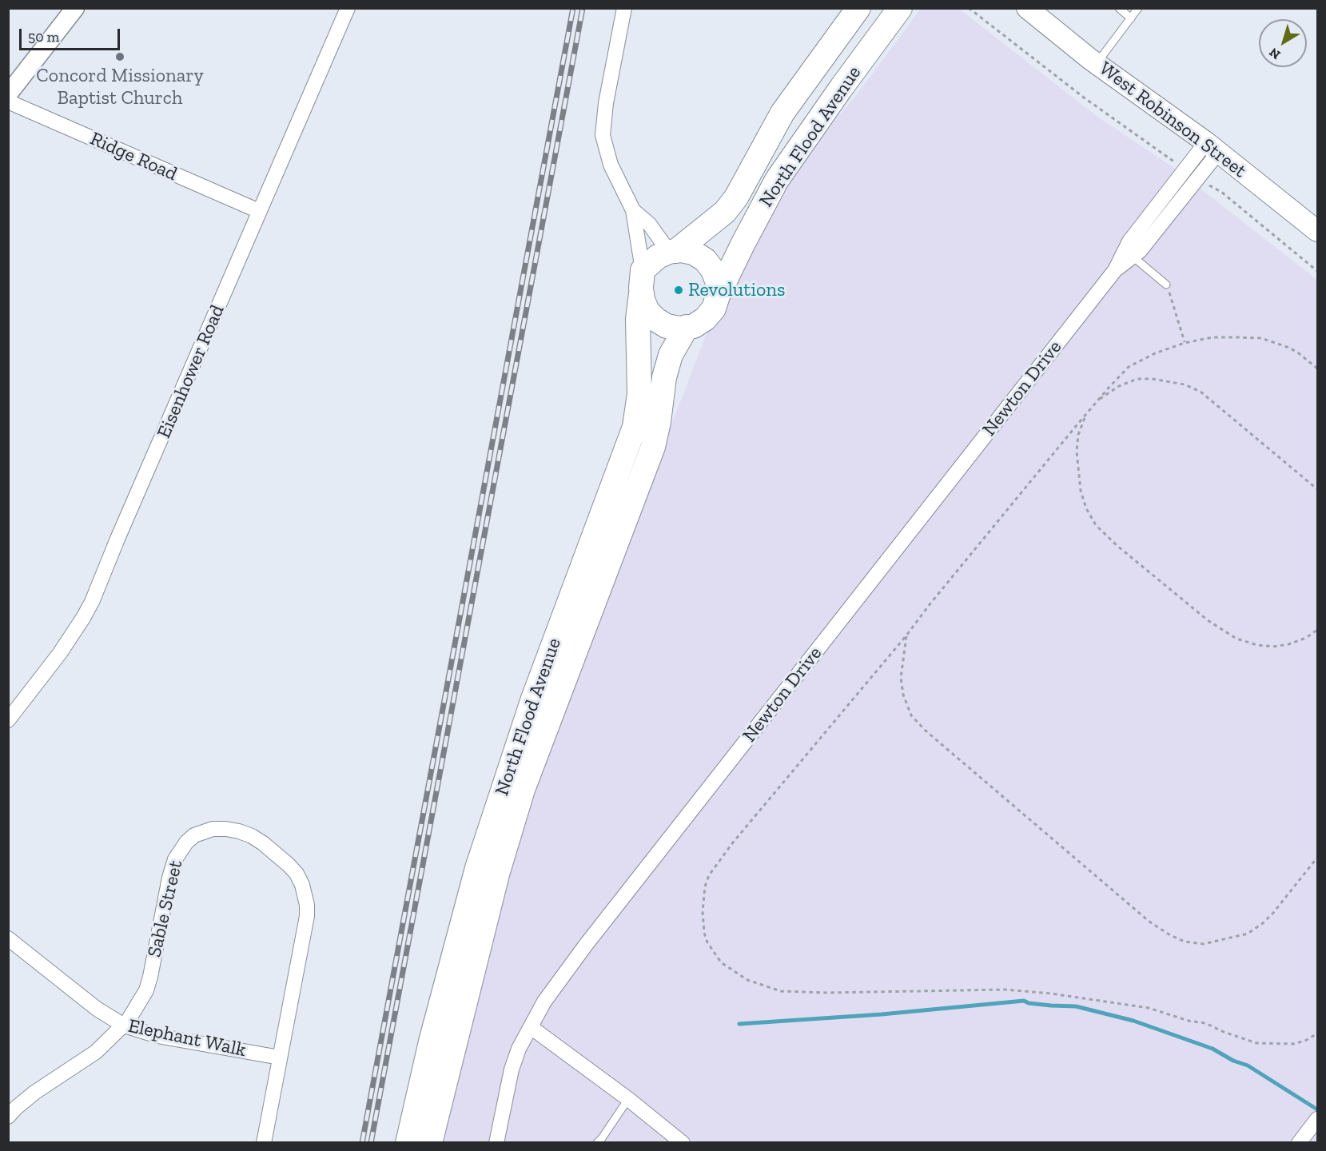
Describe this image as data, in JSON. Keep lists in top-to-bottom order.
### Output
{
  "streets": {
    "main road": ["West Robinson Street", "North Flood Avenue"],
    "street": [
      "Ridge Road",
      "Eisenhower Road",
      "Newton Drive",
      "Sable Street",
      "Elephant Walk"
    ]
  },
  "crossings": [
    ["West Robinson Street", "Newton Drive"],
    ["Ridge Road", "Eisenhower Road"],
    ["Sable Street", "Elephant Walk"]
  ],
  "places": ["Concord Missionary Baptist Church", "Revolutions"],
  "scale_bar": "50 m",
  "north": "bottom left"
}
